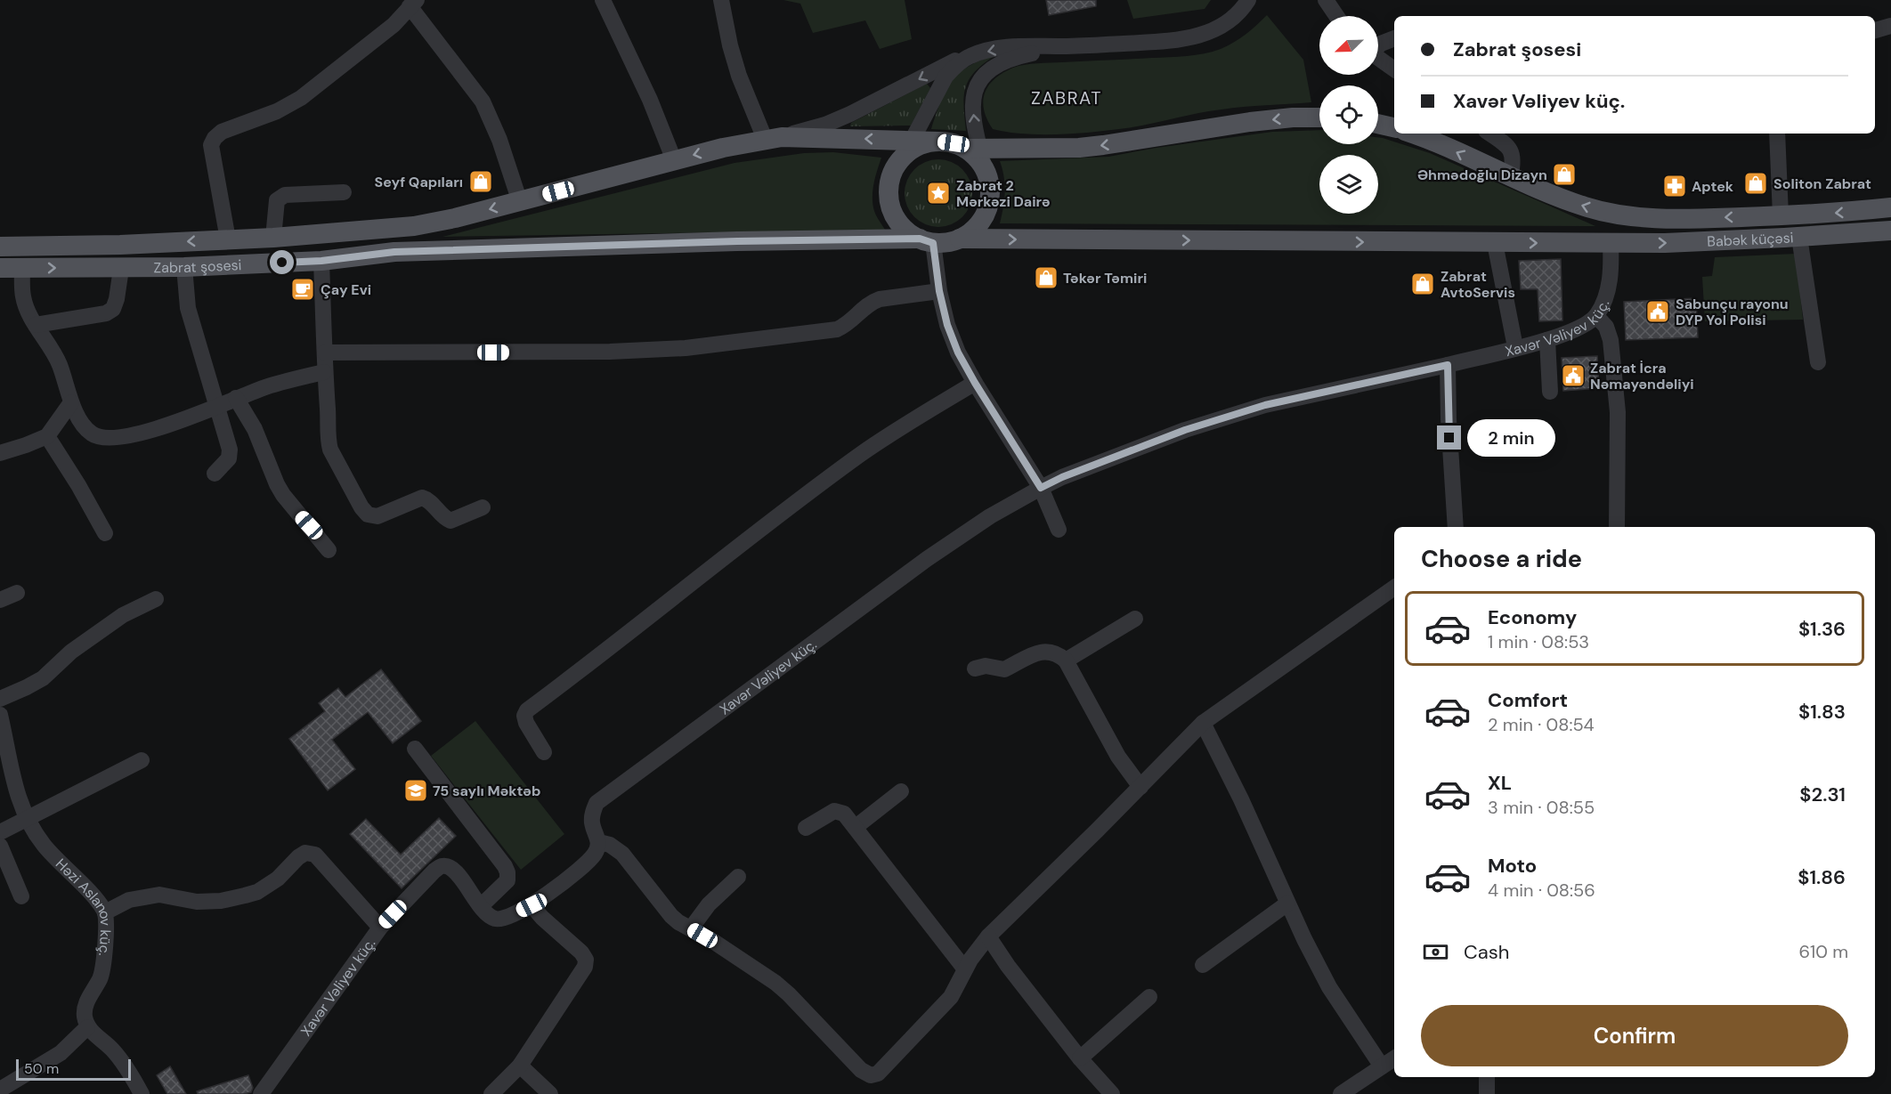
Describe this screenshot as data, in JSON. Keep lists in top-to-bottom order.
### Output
{
  "streets": {
    "main road": ["Babək küçəsi", "Zabrat şosesi"],
    "street": ["Xavər Vəliyev küç.", "Həzi Aslanov küç."]
  },
  "crossings": [
    ["Babək küçəsi", "Zabrat şosesi"],
    ["Babək küçəsi", "Xavər Vəliyev küç."]
  ],
  "districts": ["ZABRAT"],
  "places": {
    "shop": [
      "Əhmədoğlu Dizayn",
      "Seyf Qapıları",
      "Soliton Zabrat",
      "Təkər Təmiri",
      "Zabrat AvtoServis"
    ],
    "pharmacy": ["Aptek"],
    "place": ["Zabrat 2 Mərkəzi Dairə"],
    "cafe": ["Çay Evi"],
    "public building": ["Sabunçu rayonu DYP Yol Polisi", "Zabrat İcra Nəmayəndəliyi"],
    "school or university": ["75 saylı Məktəb"]
  },
  "scale_bar": "50 m",
  "north": "bottom left",
  "page": {
    "banner": ["Zabrat şosesi", "Xavər Vəliyev küç."],
    "bubble": "2 min",
    "heading": "Choose a ride",
    "list": [
      {
        "name": "Economy",
        "note": "1 min · 08:53",
        "value": "$1.36"
      },
      {
        "name": "Comfort",
        "note": "2 min · 08:54",
        "value": "$1.83"
      },
      {
        "name": "XL",
        "note": "3 min · 08:55",
        "value": "$2.31"
      },
      {
        "name": "Moto",
        "note": "4 min · 08:56",
        "value": "$1.86"
      }
    ],
    "pay": ["Cash", "610 m"],
    "buttons": "Confirm",
    "scale": "50 m"
  }
}
